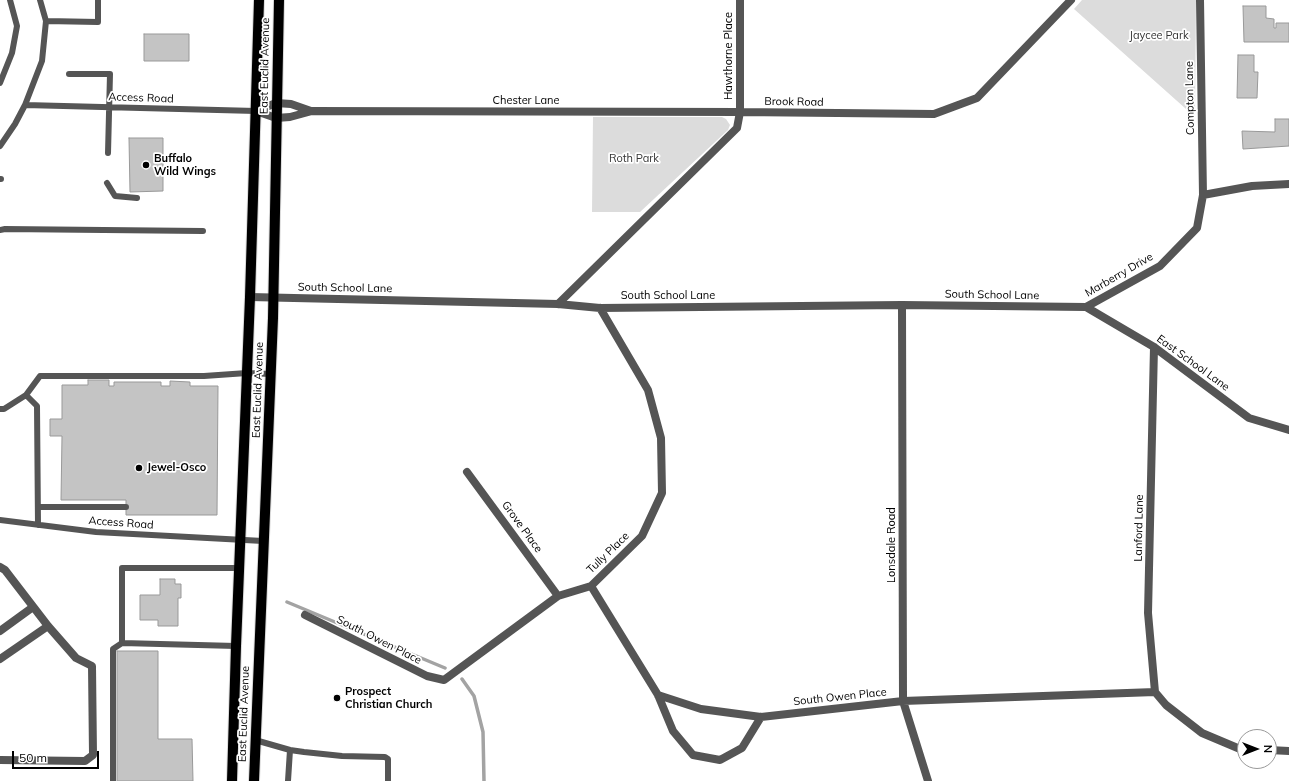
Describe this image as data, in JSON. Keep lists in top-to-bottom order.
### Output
{
  "streets": {
    "main road": ["East Euclid Avenue"],
    "street": [
      "Hawthorne Place",
      "Compton Lane",
      "Chester Lane",
      "Brook Road",
      "Marberry Drive",
      "South School Lane",
      "East School Lane",
      "Grove Place",
      "Lanford Lane",
      "Lonsdale Road",
      "Tully Place",
      "South Owen Place"
    ],
    "lane": ["Access Road"]
  },
  "crossings": [
    ["Hawthorne Place", "Chester Lane"],
    ["Hawthorne Place", "Brook Road"],
    ["East Euclid Avenue", "Access Road"],
    ["East Euclid Avenue", "Chester Lane"],
    ["East Euclid Avenue", "South School Lane"],
    ["Access Road", "Chester Lane"],
    ["Compton Lane", "Marberry Drive"],
    ["Chester Lane", "Brook Road"],
    ["Marberry Drive", "South School Lane"],
    ["Marberry Drive", "East School Lane"],
    ["South School Lane", "East School Lane"],
    ["South School Lane", "Lonsdale Road"],
    ["South School Lane", "Tully Place"],
    ["East School Lane", "Lanford Lane"],
    ["Grove Place", "Tully Place"],
    ["Lanford Lane", "South Owen Place"],
    ["Lonsdale Road", "South Owen Place"],
    ["Tully Place", "South Owen Place"]
  ],
  "parks": ["Jaycee Park", "Roth Park"],
  "places": ["Buffalo Wild Wings", "Jewel-Osco", "Prospect Christian Church"],
  "scale_bar": "50 m",
  "north": "right"
}
